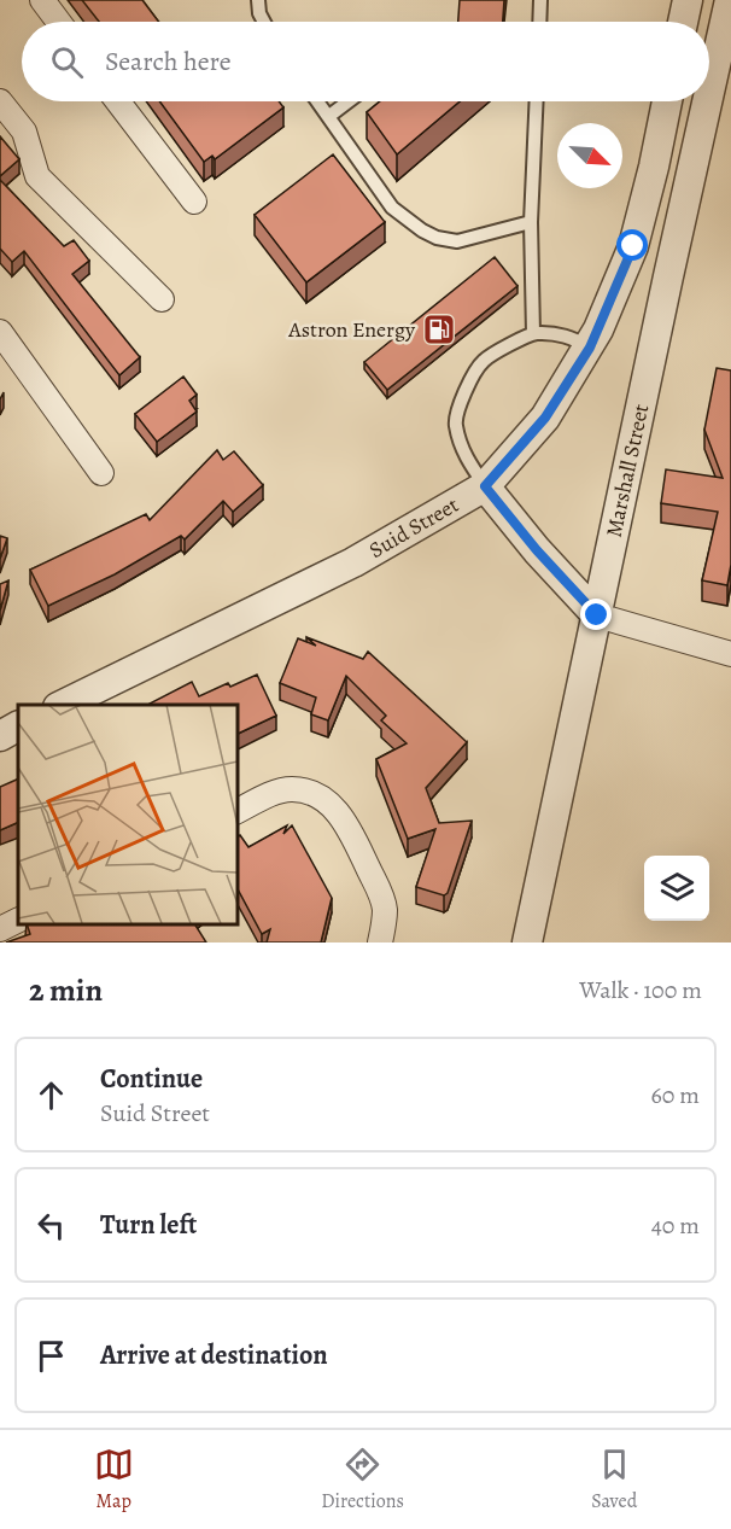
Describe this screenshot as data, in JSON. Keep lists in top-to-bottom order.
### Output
{
  "streets": {
    "street": ["Marshall Street", "Suid Street"]
  },
  "places": {
    "fuel station": ["Astron Energy"]
  },
  "north": "bottom right",
  "page": {
    "search": "Search here",
    "heading": ["2 min", "Walk · 100 m"],
    "list": [
      ["Continue", "Suid Street", "60 m"],
      ["Turn left", "40 m"],
      "Arrive at destination"
    ],
    "nav": ["Map", "Directions", "Saved"]
  }
}
